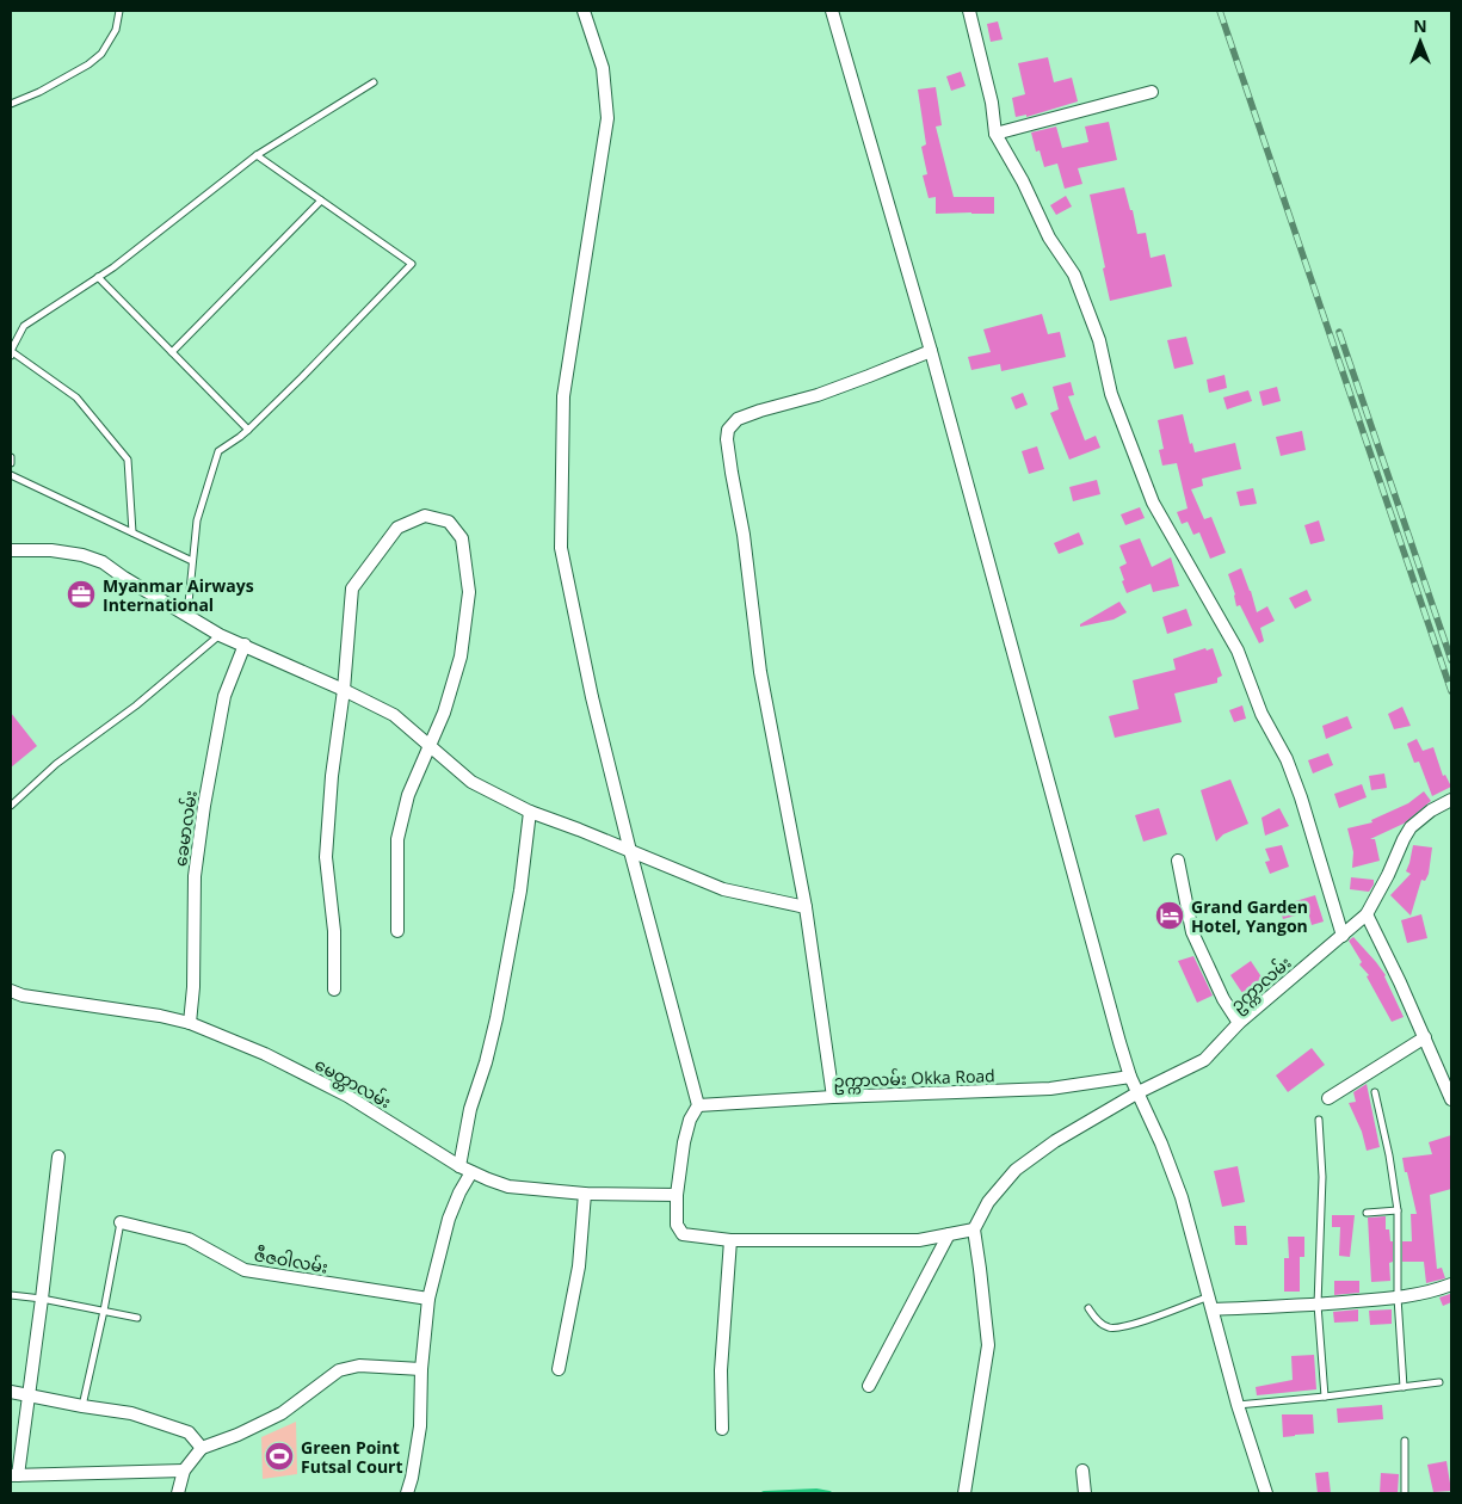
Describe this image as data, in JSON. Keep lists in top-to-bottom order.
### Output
{
  "streets": {
    "street": [
      "ခေမာလမ်း",
      "ဥက္ကာလမ်း",
      "ဥက္ကာလမ်း Okka Road",
      "မေတ္တာလမ်း",
      "ဇီဇဝါလမ်း"
    ]
  },
  "crossings": [
    ["ခေမာလမ်း", "မေတ္တာလမ်း"]
  ],
  "places": {
    "office": ["Myanmar Airways International"],
    "hotel": ["Grand Garden Hotel, Yangon"],
    "sports": ["Green Point Futsal Court"]
  },
  "north": "top"
}
